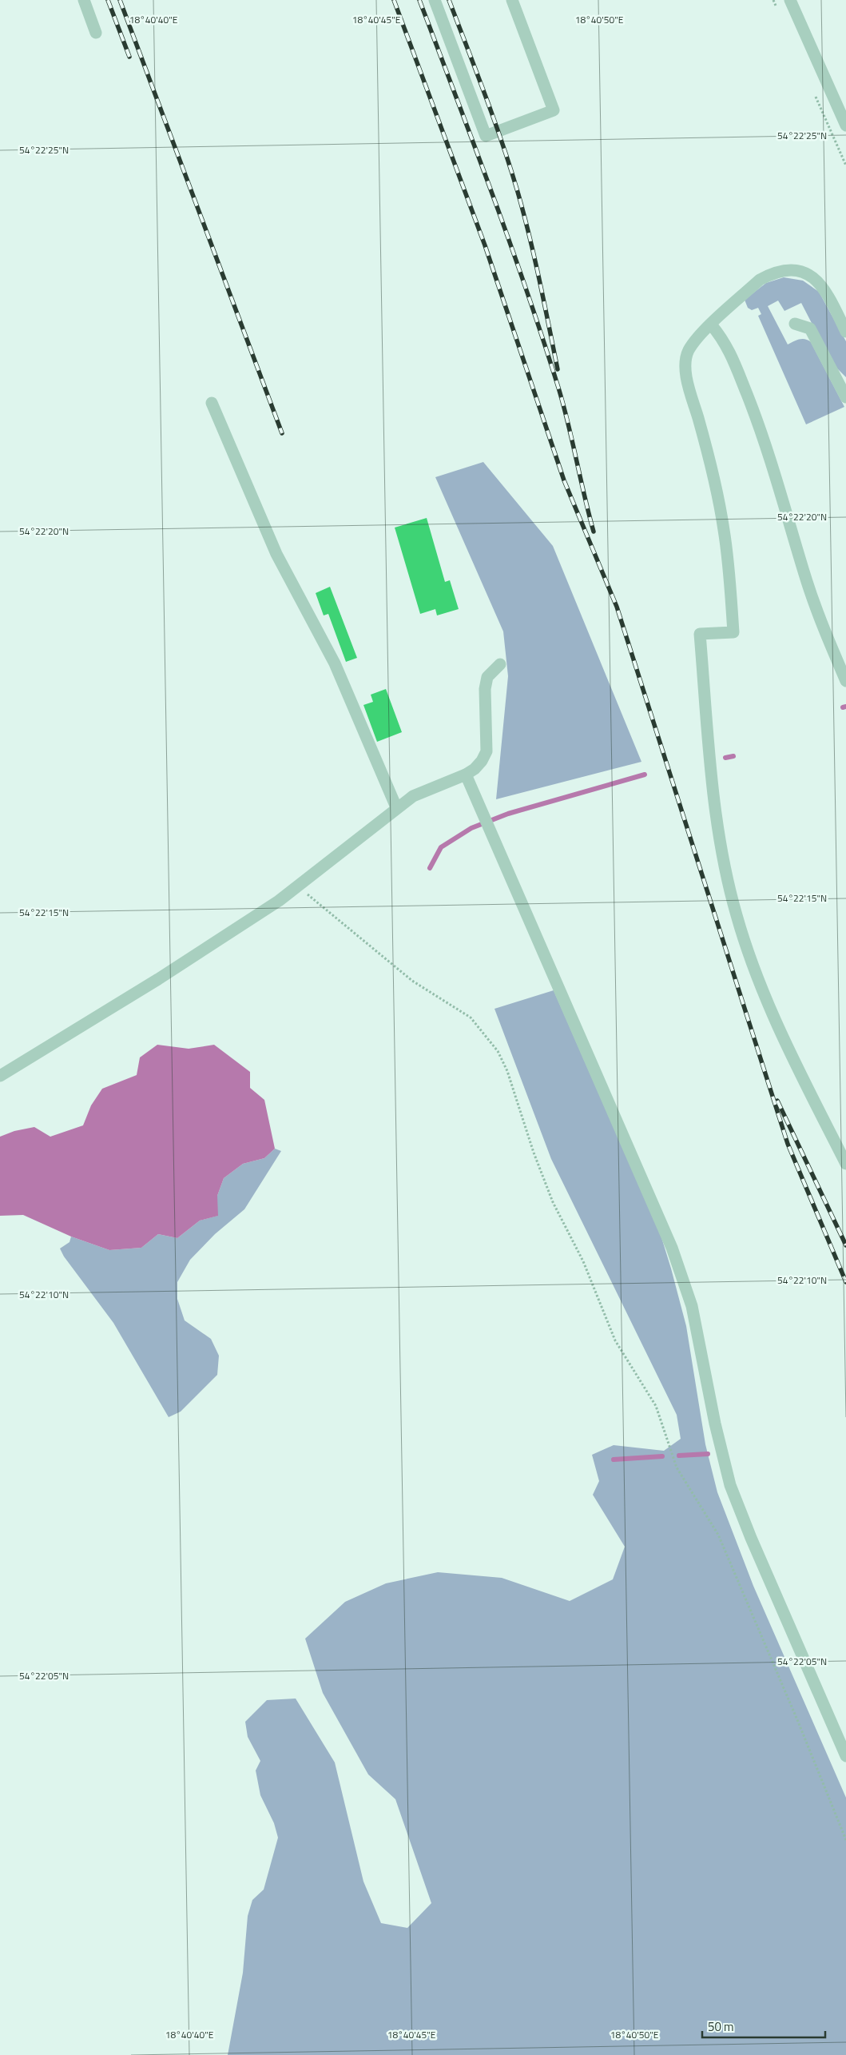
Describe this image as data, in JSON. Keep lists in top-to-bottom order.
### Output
{
  "scale_bar": "50 m",
  "coordinates": [
    "18°40'40\"E",
    "18°40'45\"E",
    "18°40'50\"E",
    "54°22'25\"N",
    "54°22'20\"N",
    "54°22'15\"N",
    "54°22'10\"N",
    "54°22'05\"N"
  ]
}
